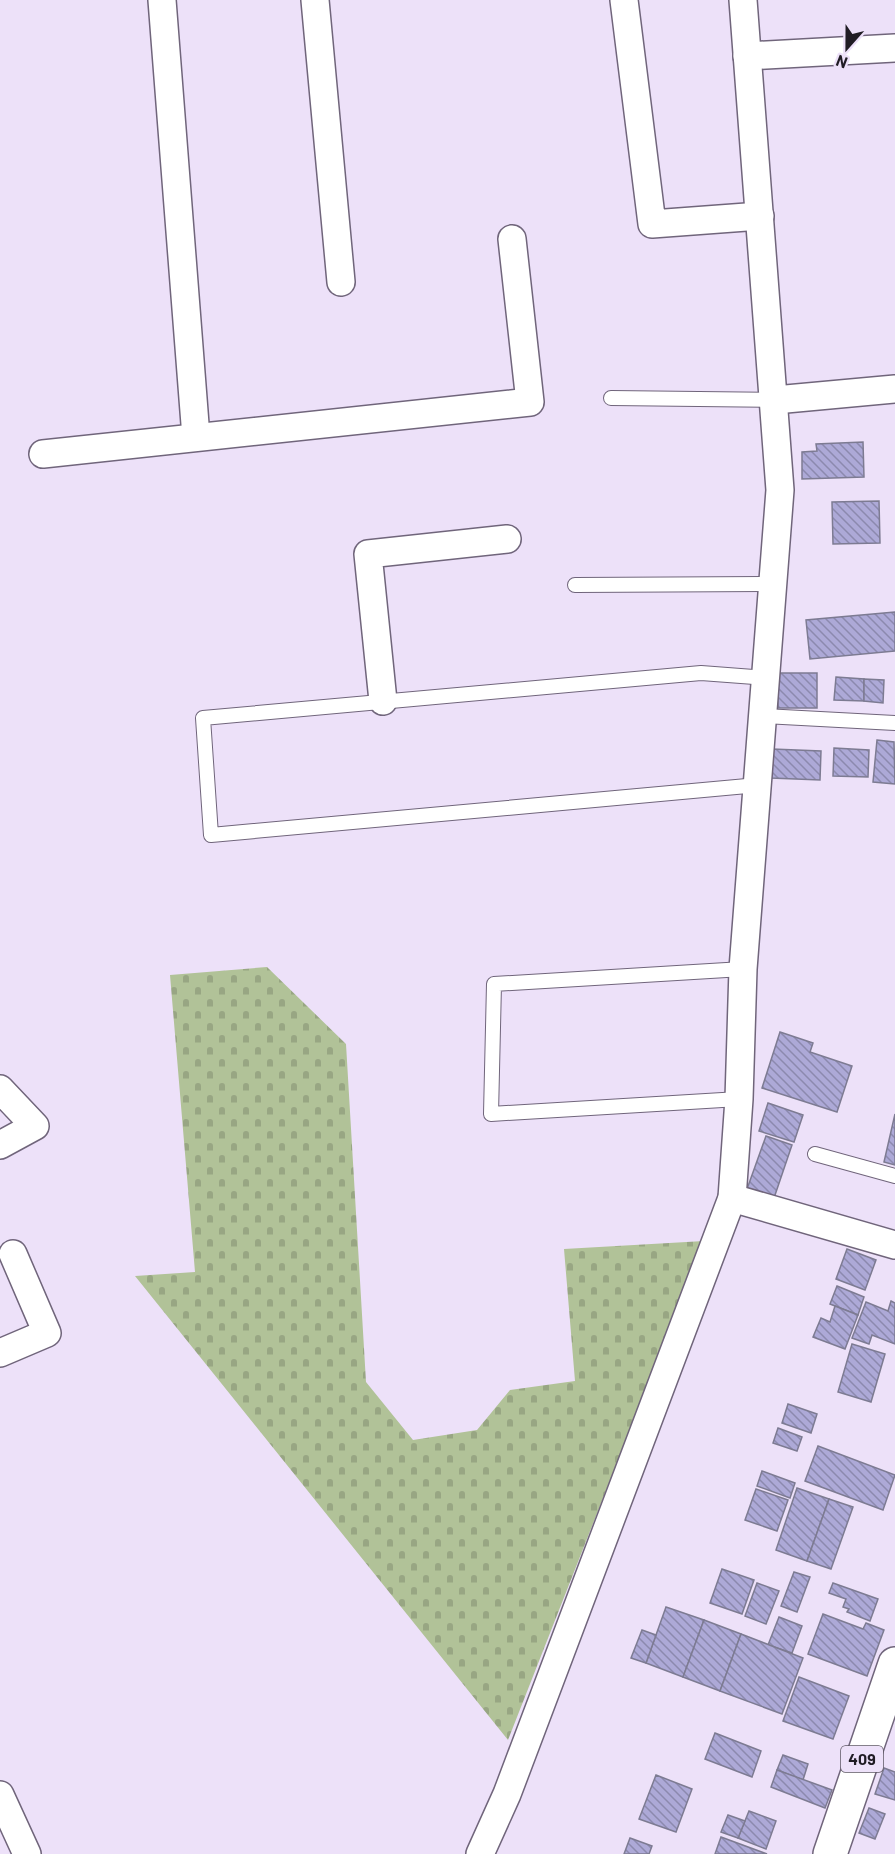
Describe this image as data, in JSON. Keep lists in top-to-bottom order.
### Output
{
  "streets": {
    "highway": ["409"]
  },
  "north": "bottom"
}
